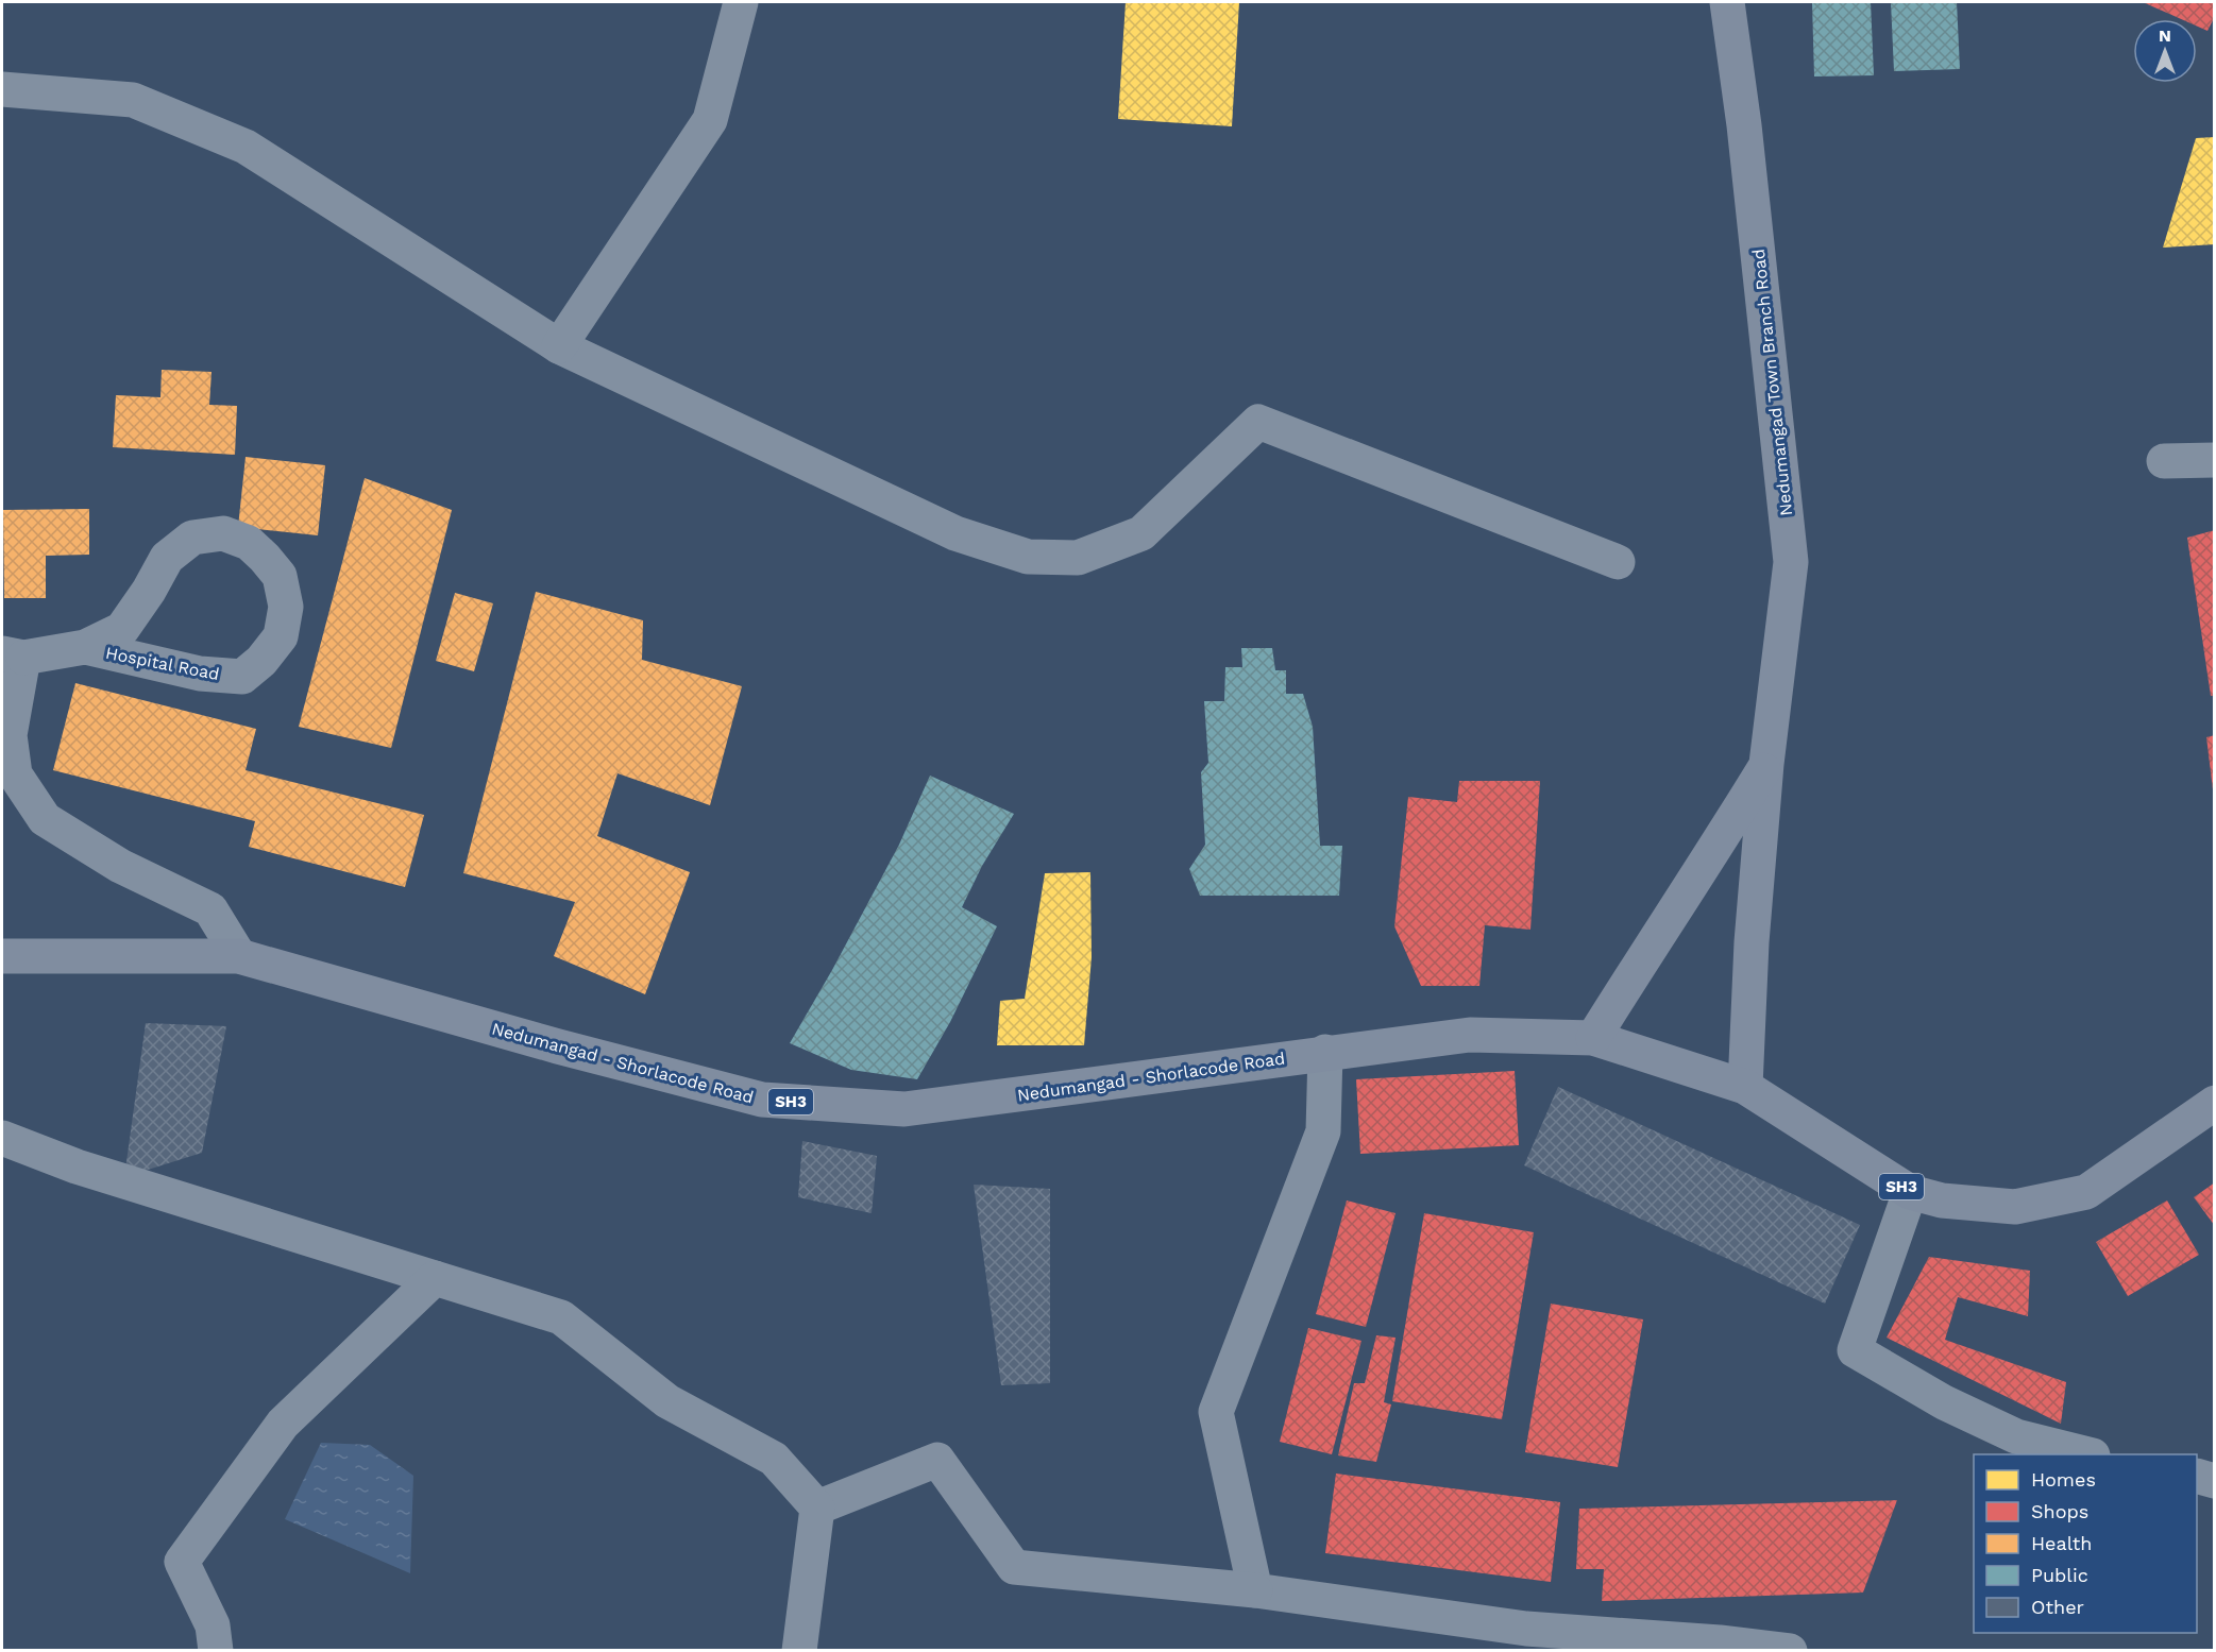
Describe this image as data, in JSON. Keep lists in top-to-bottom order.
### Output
{
  "streets": {
    "main road": ["Nedumangad Town Branch Road", "Nedumangad - Shorlacode Road", "SH3"],
    "street": ["Hospital Road"]
  },
  "crossings": [
    ["Nedumangad Town Branch Road", "SH3"],
    ["Hospital Road", "Nedumangad - Shorlacode Road"],
    ["Nedumangad - Shorlacode Road", "SH3"]
  ],
  "legend": [
    "Homes",
    "Shops",
    "Health",
    "Public",
    "Other"
  ],
  "north": "top"
}
